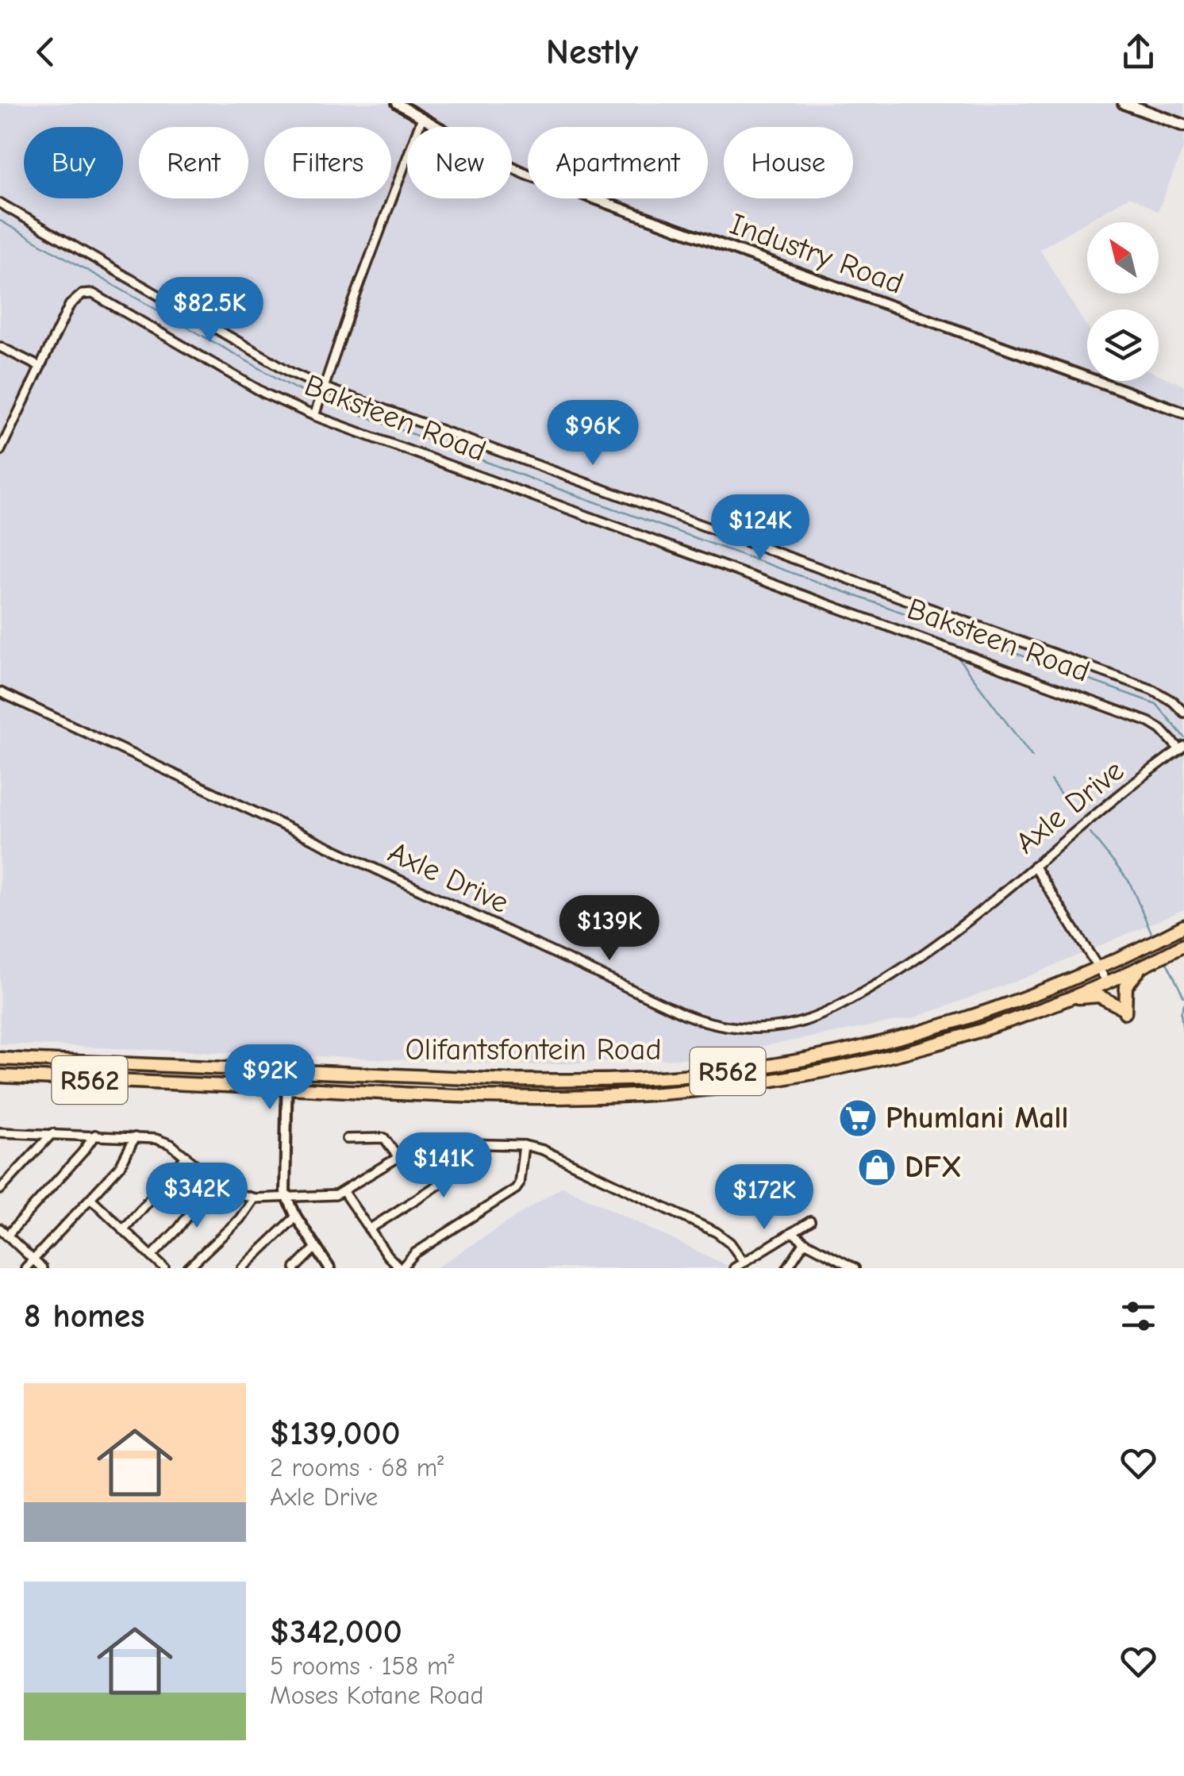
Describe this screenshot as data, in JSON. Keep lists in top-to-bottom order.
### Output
{
  "streets": {
    "main road": ["Olifantsfontein Road", "R562"],
    "street": ["Industry Road", "Baksteen Road", "Axle Drive"]
  },
  "crossings": [
    ["Baksteen Road", "Axle Drive"]
  ],
  "places": {
    "supermarket": ["Phumlani Mall"],
    "shop": ["DFX"]
  },
  "north": "top left",
  "page": {
    "header": "Nestly",
    "chip": [
      "Buy",
      "Rent",
      "Filters",
      "New",
      "Apartment",
      "House"
    ],
    "price": [
      "$82.5K",
      "$96K",
      "$124K",
      "$139K",
      "$92K",
      "$141K",
      "$342K",
      "$172K"
    ],
    "heading": "8 homes",
    "list": [
      {
        "name": "$139,000",
        "note": "2 rooms · 68 m² · Axle Drive"
      },
      {
        "name": "$342,000",
        "note": "5 rooms · 158 m² · Moses Kotane Road"
      }
    ]
  }
}
